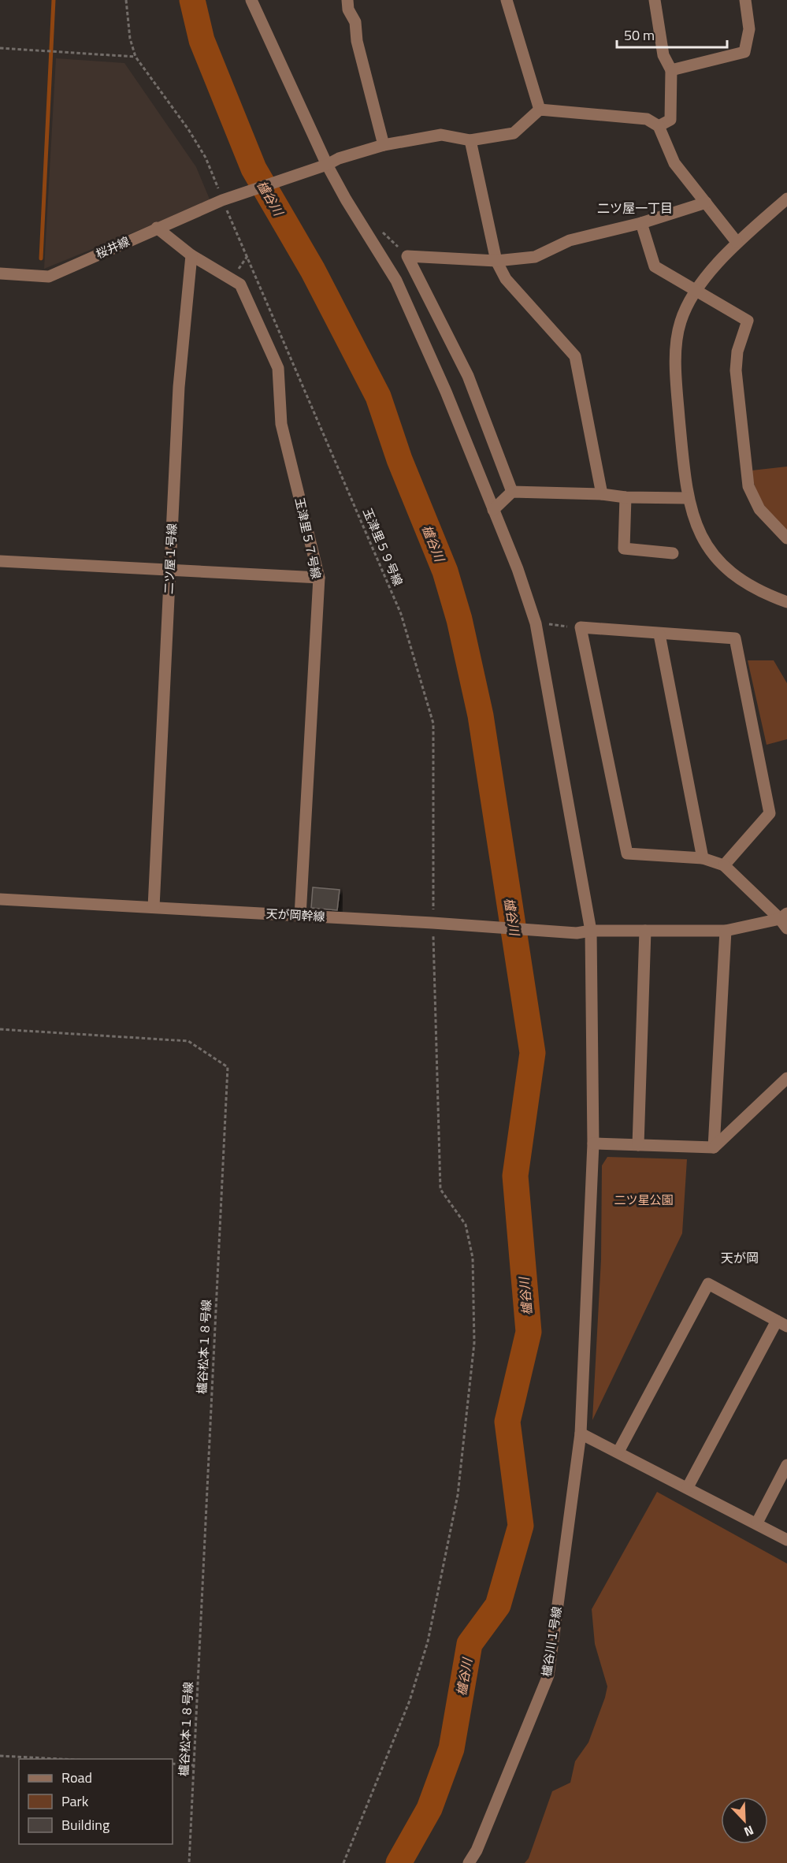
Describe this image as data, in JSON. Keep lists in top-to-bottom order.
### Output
{
  "streets": {
    "street": [
      "桜井線",
      "玉津里５７号線",
      "二ツ屋１号線",
      "天が岡幹線",
      "櫨谷川１号線"
    ],
    "path": ["玉津里５９号線", "櫨谷松本１８号線"]
  },
  "crossings": [
    ["桜井線", "玉津里５９号線"],
    ["桜井線", "櫨谷川１号線"],
    ["玉津里５７号線", "二ツ屋１号線"],
    ["玉津里５７号線", "天が岡幹線"],
    ["玉津里５９号線", "天が岡幹線"],
    ["二ツ屋１号線", "天が岡幹線"],
    ["天が岡幹線", "櫨谷川１号線"]
  ],
  "districts": ["二ツ屋一丁目", "天が岡"],
  "water": ["櫨谷川"],
  "parks": ["二ツ星公園"],
  "legend": ["Road", "Park", "Building"],
  "scale_bar": "50 m",
  "north": "bottom right"
}
